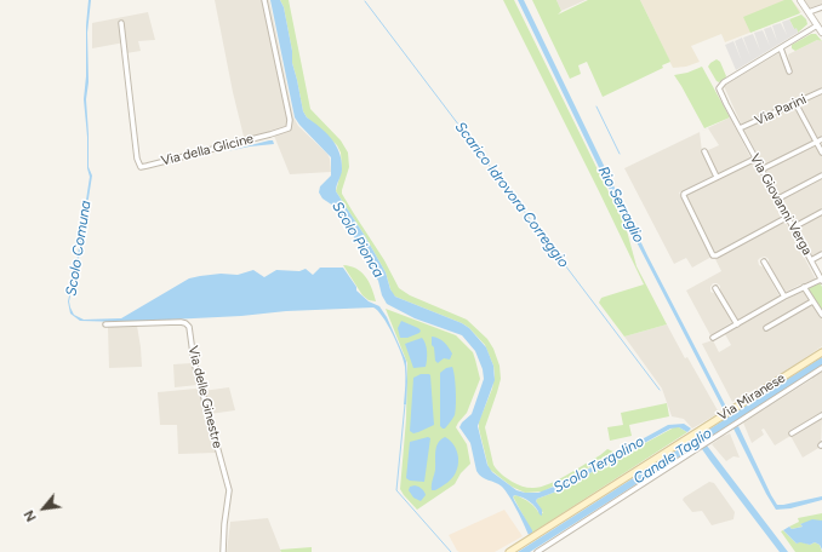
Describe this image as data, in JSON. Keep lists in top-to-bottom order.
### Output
{
  "streets": {
    "main road": ["Via Miranese"],
    "street": [
      "Via Parini",
      "Via della Glicine",
      "Via Giovanni Verga",
      "Via delle Ginestre"
    ]
  },
  "crossings": [
    ["Via Parini", "Via Giovanni Verga"]
  ],
  "water": [
    "Scarico Idrovora Correggio",
    "Rio Serraglio",
    "Scolo Pionca",
    "Scolo Comuna",
    "Canale Taglio",
    "Scolo Tergolino"
  ],
  "north": "bottom left"
}
